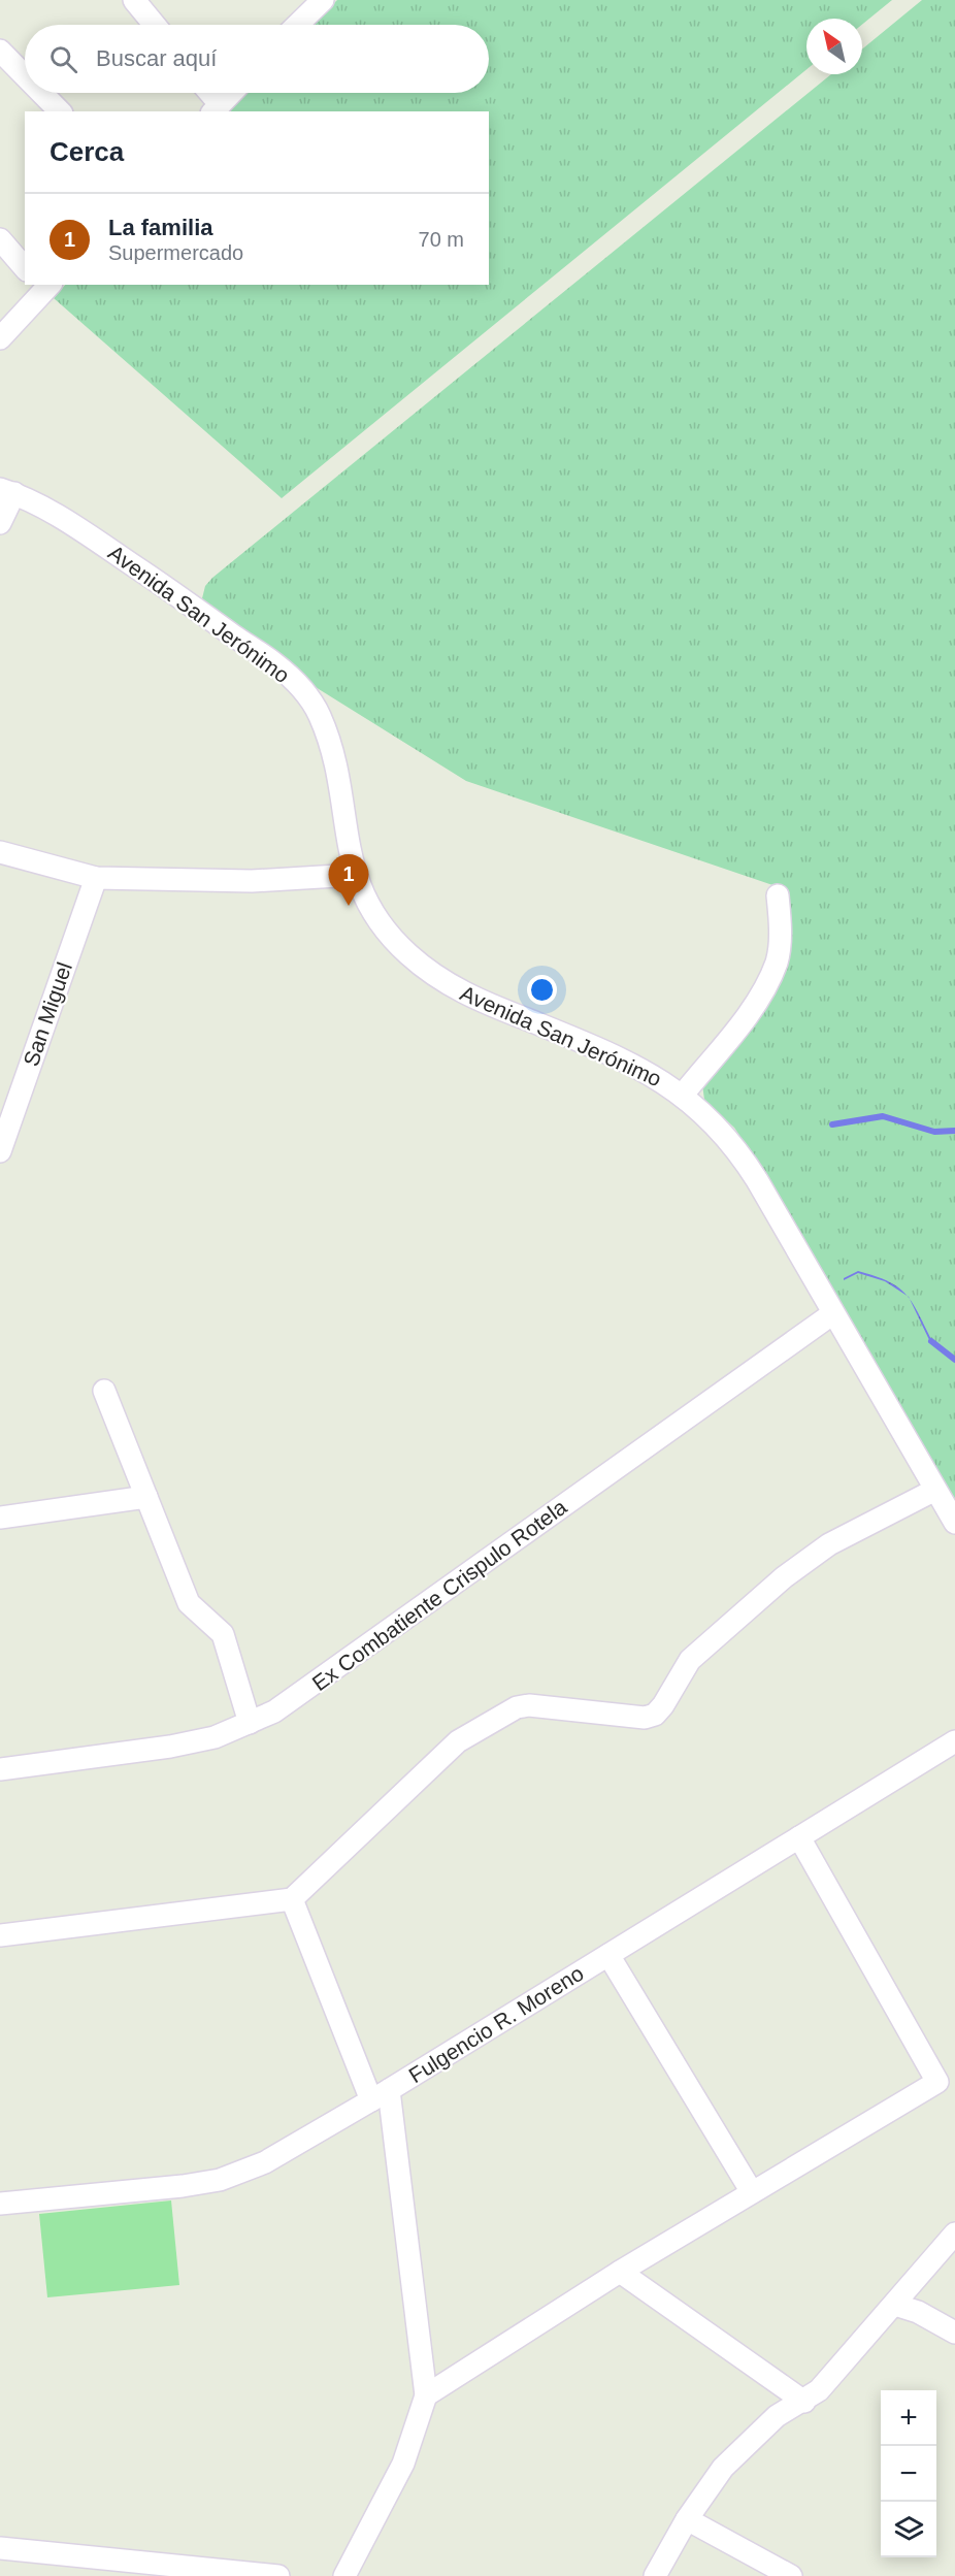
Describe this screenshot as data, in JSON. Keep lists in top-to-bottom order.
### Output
{
  "streets": {
    "street": [
      "Avenida San Jerónimo",
      "San Miguel",
      "Ex Combatiente Crispulo Rotela",
      "Fulgencio R. Moreno"
    ]
  },
  "crossings": [
    ["Avenida San Jerónimo", "Ex Combatiente Crispulo Rotela"]
  ],
  "north": "top left",
  "page": {
    "search": "Buscar aquí",
    "heading": "Cerca",
    "list": [
      {
        "mark": "1",
        "name": "La familia",
        "note": "Supermercado",
        "value": "70 m"
      }
    ],
    "pins": "1",
    "map_buttons": ["+", "−"]
  }
}
